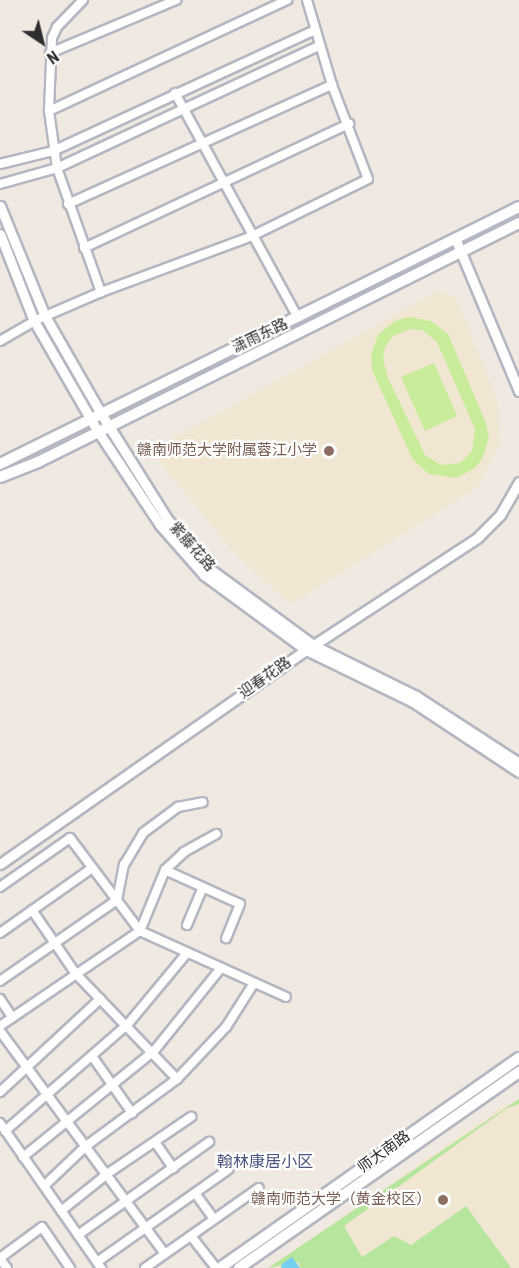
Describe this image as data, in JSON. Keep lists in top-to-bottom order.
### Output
{
  "streets": {
    "main road": ["潇雨东路", "师大南路"],
    "street": ["紫藤花路", "迎春花路"]
  },
  "crossings": [
    ["潇雨东路", "紫藤花路"],
    ["紫藤花路", "迎春花路"]
  ],
  "districts": ["翰林康居小区"],
  "places": ["赣南师范大学附属蓉江小学", "赣南师范大学（黄金校区）"],
  "north": "bottom right"
}
